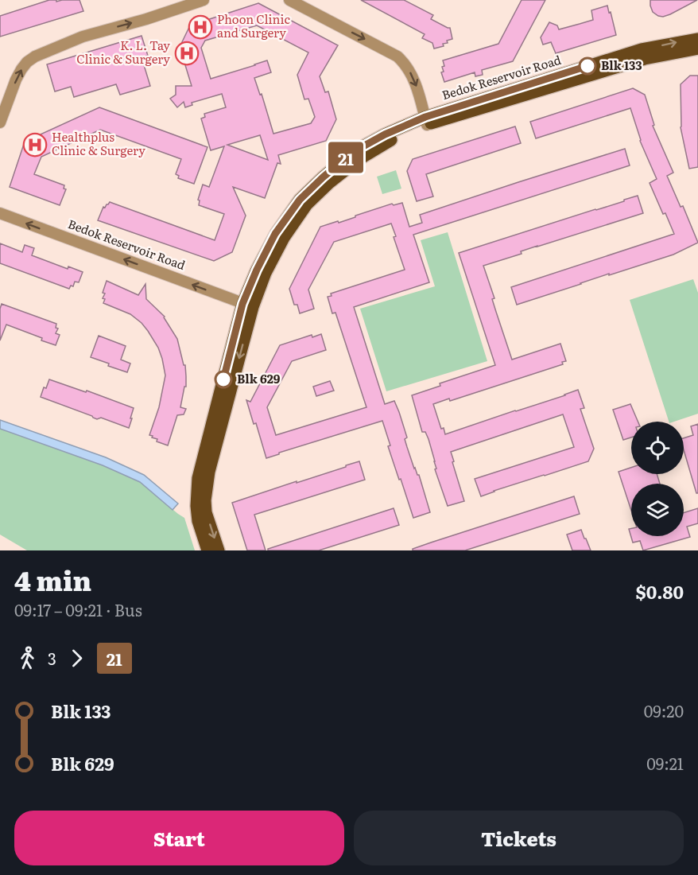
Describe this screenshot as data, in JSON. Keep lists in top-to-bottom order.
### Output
{
  "streets": {
    "main road": ["Bedok Reservoir Road"]
  },
  "places": {
    "hospital": ["Phoon Clinic and Surgery", "K. L. Tay Clinic & Surgery", "Healthplus Clinic & Surgery"],
    "other": ["Blk 133", "Blk 629"]
  },
  "lines": ["bus line 21"],
  "page": {
    "on_map": "21",
    "heading": ["4 min", "09:17 – 09:21 · Bus", "$0.80"],
    "legs": ["3", "21"],
    "list": [
      {
        "name": "Blk 133",
        "value": "09:20"
      },
      {
        "name": "Blk 629",
        "value": "09:21"
      }
    ],
    "buttons": ["Start", "Tickets"]
  }
}
